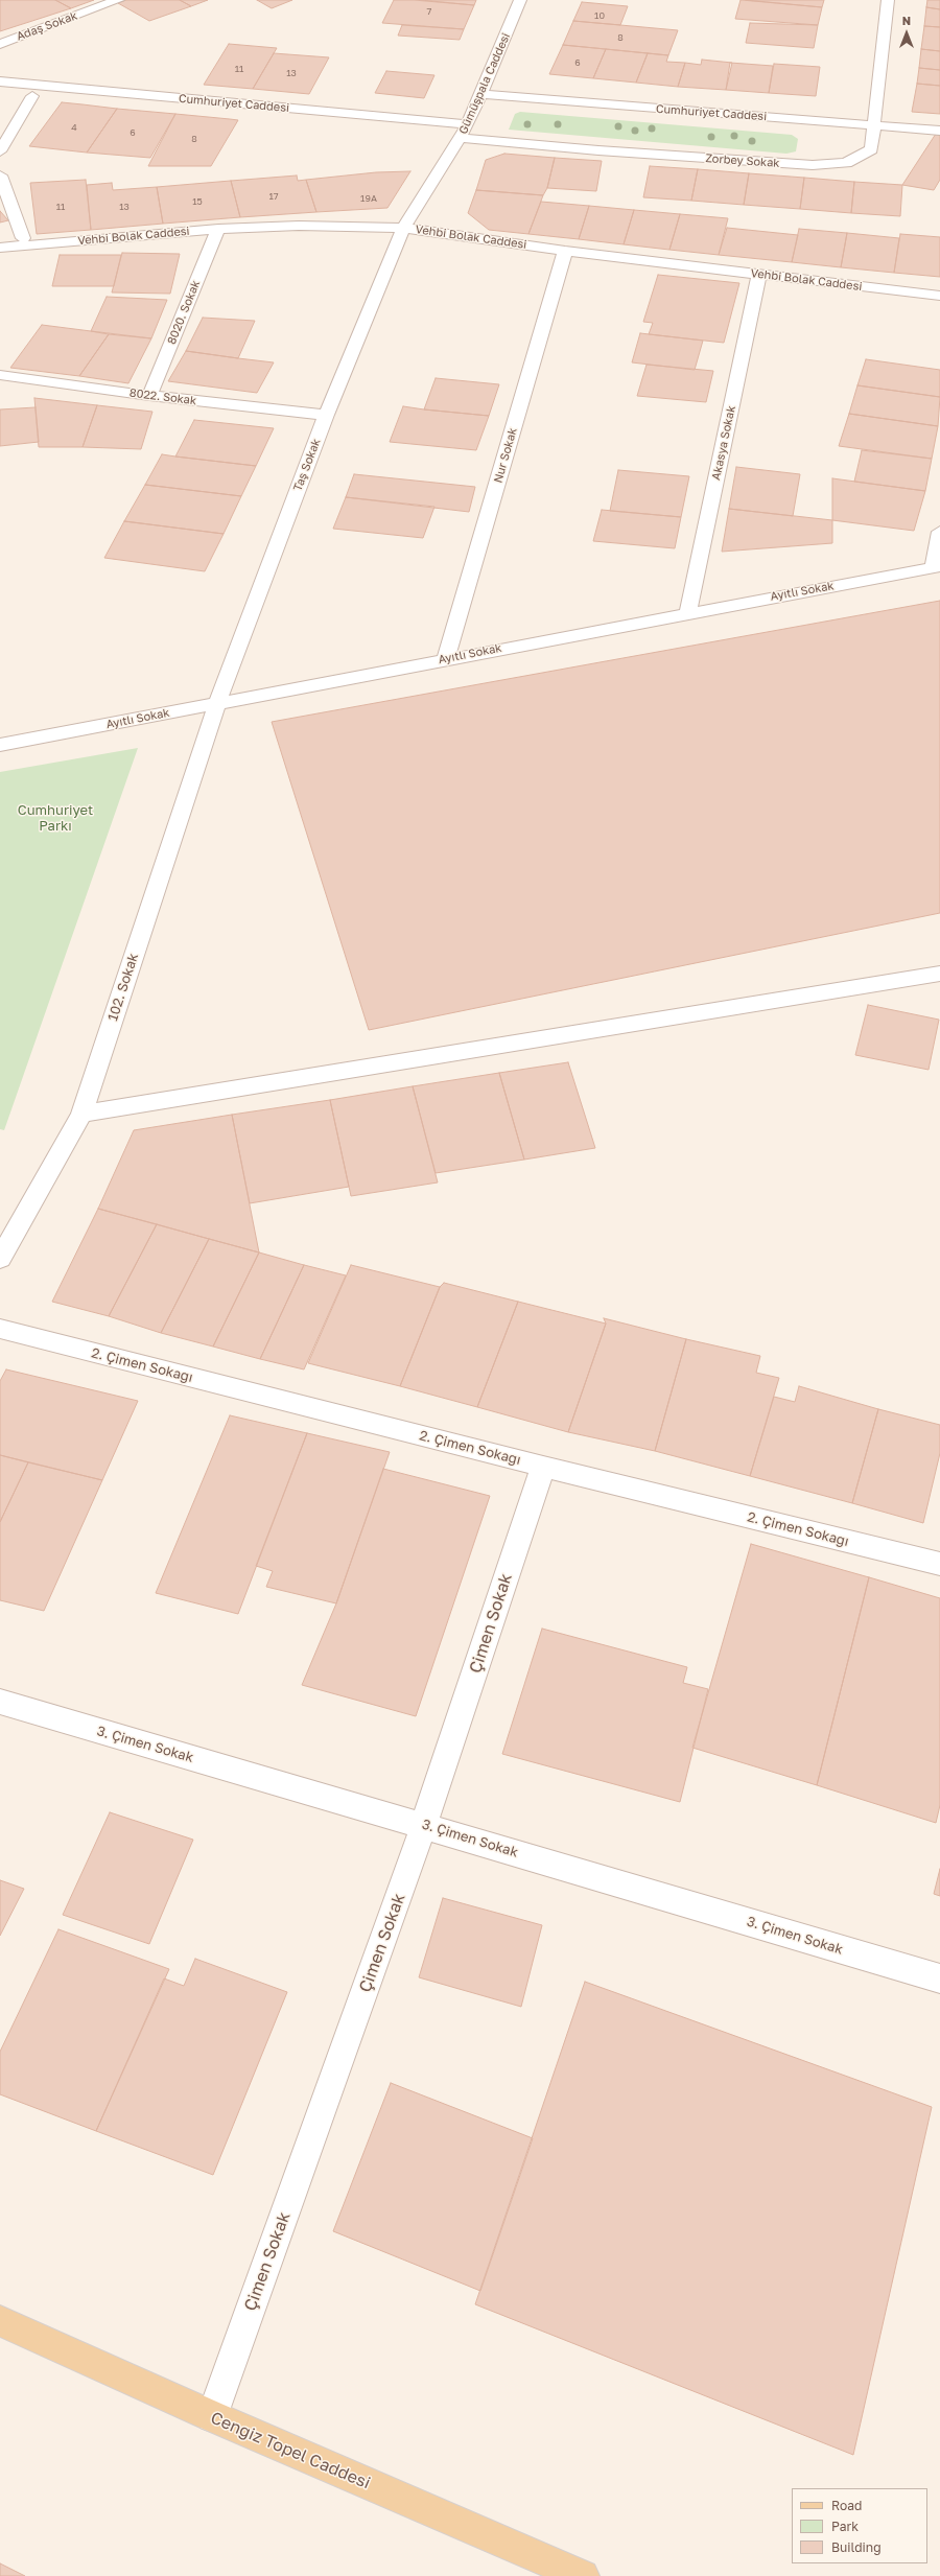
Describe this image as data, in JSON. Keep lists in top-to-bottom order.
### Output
{
  "streets": {
    "main road": ["Cengiz Topel Caddesi"],
    "street": [
      "Adaş Sokak",
      "Gümüşpala Caddesi",
      "Cumhuriyet Caddesi",
      "Zorbey Sokak",
      "Vehbi Bolak Caddesi",
      "8020. Sokak",
      "8022. Sokak",
      "Akasya Sokak",
      "Nur Sokak",
      "Taş Sokak",
      "Ayıtlı Sokak",
      "102. Sokak",
      "2. Çimen Sokağı",
      "Çimen Sokak",
      "3. Çimen Sokak"
    ]
  },
  "crossings": [
    ["Gümüşpala Caddesi", "Cumhuriyet Caddesi"],
    ["Gümüşpala Caddesi", "Zorbey Sokak"],
    ["Gümüşpala Caddesi", "Vehbi Bolak Caddesi"],
    ["Gümüşpala Caddesi", "Taş Sokak"],
    ["Cumhuriyet Caddesi", "Zorbey Sokak"],
    ["Vehbi Bolak Caddesi", "8020. Sokak"],
    ["Vehbi Bolak Caddesi", "Akasya Sokak"],
    ["Vehbi Bolak Caddesi", "Nur Sokak"],
    ["Vehbi Bolak Caddesi", "Taş Sokak"],
    ["8020. Sokak", "8022. Sokak"],
    ["8022. Sokak", "Taş Sokak"],
    ["Akasya Sokak", "Ayıtlı Sokak"],
    ["Nur Sokak", "Ayıtlı Sokak"],
    ["Taş Sokak", "Ayıtlı Sokak"],
    ["Taş Sokak", "102. Sokak"],
    ["Ayıtlı Sokak", "102. Sokak"],
    ["2. Çimen Sokağı", "Çimen Sokak"],
    ["Çimen Sokak", "3. Çimen Sokak"],
    ["Çimen Sokak", "Cengiz Topel Caddesi"]
  ],
  "parks": ["Cumhuriyet Parkı"],
  "house_numbers": [
    "7",
    "10",
    "8",
    "6",
    "11",
    "13",
    "4",
    "6",
    "8",
    "17",
    "19A",
    "15",
    "11",
    "13"
  ],
  "legend": ["Road", "Park", "Building"],
  "north": "top"
}
